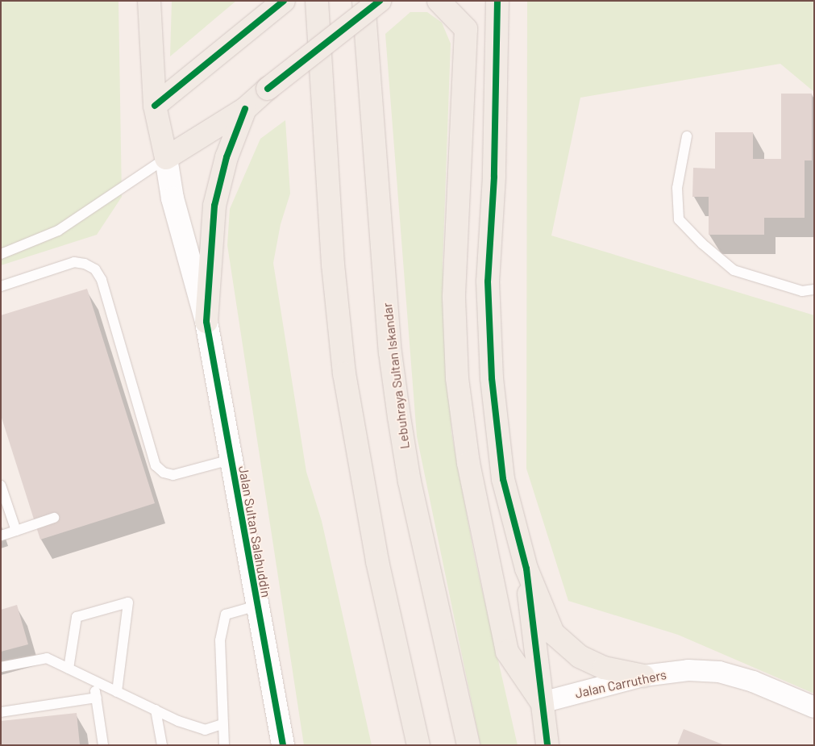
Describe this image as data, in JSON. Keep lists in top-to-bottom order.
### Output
{
  "streets": {
    "main road": ["Lebuhraya Sultan Iskandar"],
    "street": ["Jalan Sultan Salahuddin", "Jalan Carruthers"]
  }
}
